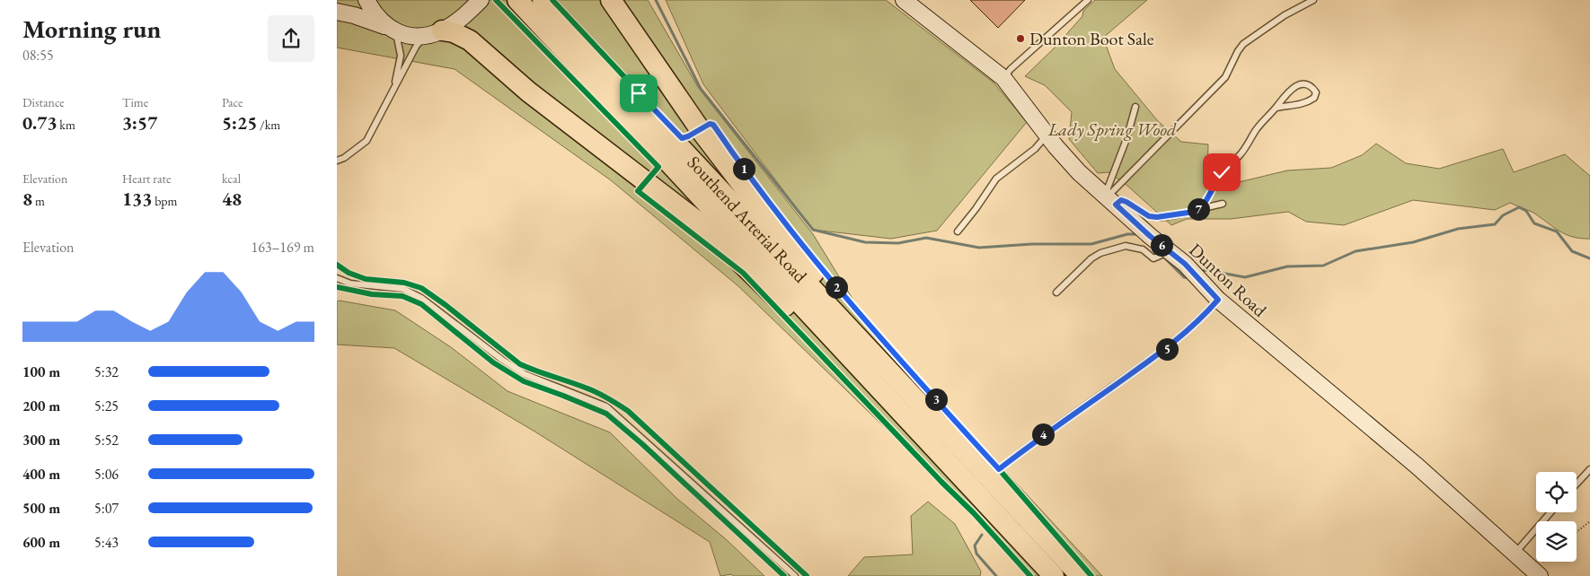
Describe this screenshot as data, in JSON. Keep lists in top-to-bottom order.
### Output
{
  "streets": {
    "highway": ["Southend Arterial Road"],
    "street": ["Dunton Road"]
  },
  "parks": ["Lady Spring Wood"],
  "places": ["Dunton Boot Sale"],
  "page": {
    "heading": ["Morning run", "08:55"],
    "stats": [
      ["Distance", "0.73 km"],
      ["Time", "3:57"],
      ["Pace", "5:25 /km"],
      ["Elevation", "8 m"],
      ["Heart rate", "133 bpm"],
      ["kcal", "48"]
    ],
    "pins": [
      "1",
      "7",
      "6",
      "2",
      "5",
      "3",
      "4"
    ],
    "chart": ["Elevation", "163–169 m"],
    "list": [
      {
        "name": "100 m",
        "note": "5:32"
      },
      {
        "name": "200 m",
        "note": "5:25"
      },
      {
        "name": "300 m",
        "note": "5:52"
      },
      {
        "name": "400 m",
        "note": "5:06"
      },
      {
        "name": "500 m",
        "note": "5:07"
      },
      {
        "name": "600 m",
        "note": "5:43"
      }
    ]
  }
}
